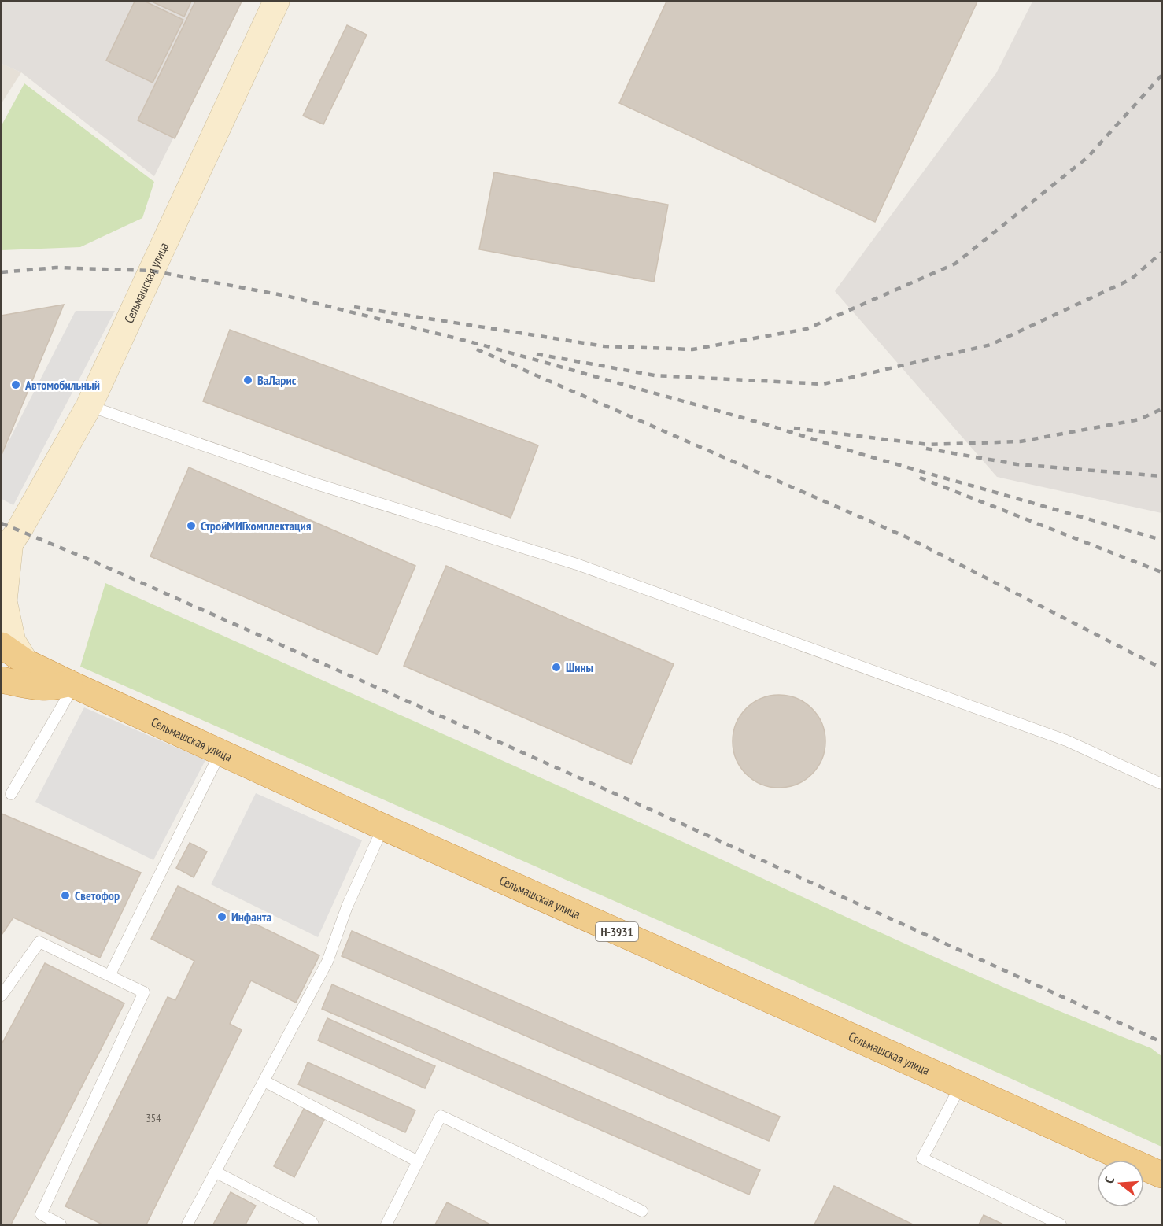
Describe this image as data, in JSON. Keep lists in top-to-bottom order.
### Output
{
  "streets": {
    "highway": ["Сельмашская улица", "Н-3931"]
  },
  "places": [
    "ВаЛарис",
    "Автомобильный",
    "СтройМИГкомплектация",
    "Шины",
    "Светофор",
    "Инфанта"
  ],
  "house_numbers": ["354"],
  "north": "left"
}
